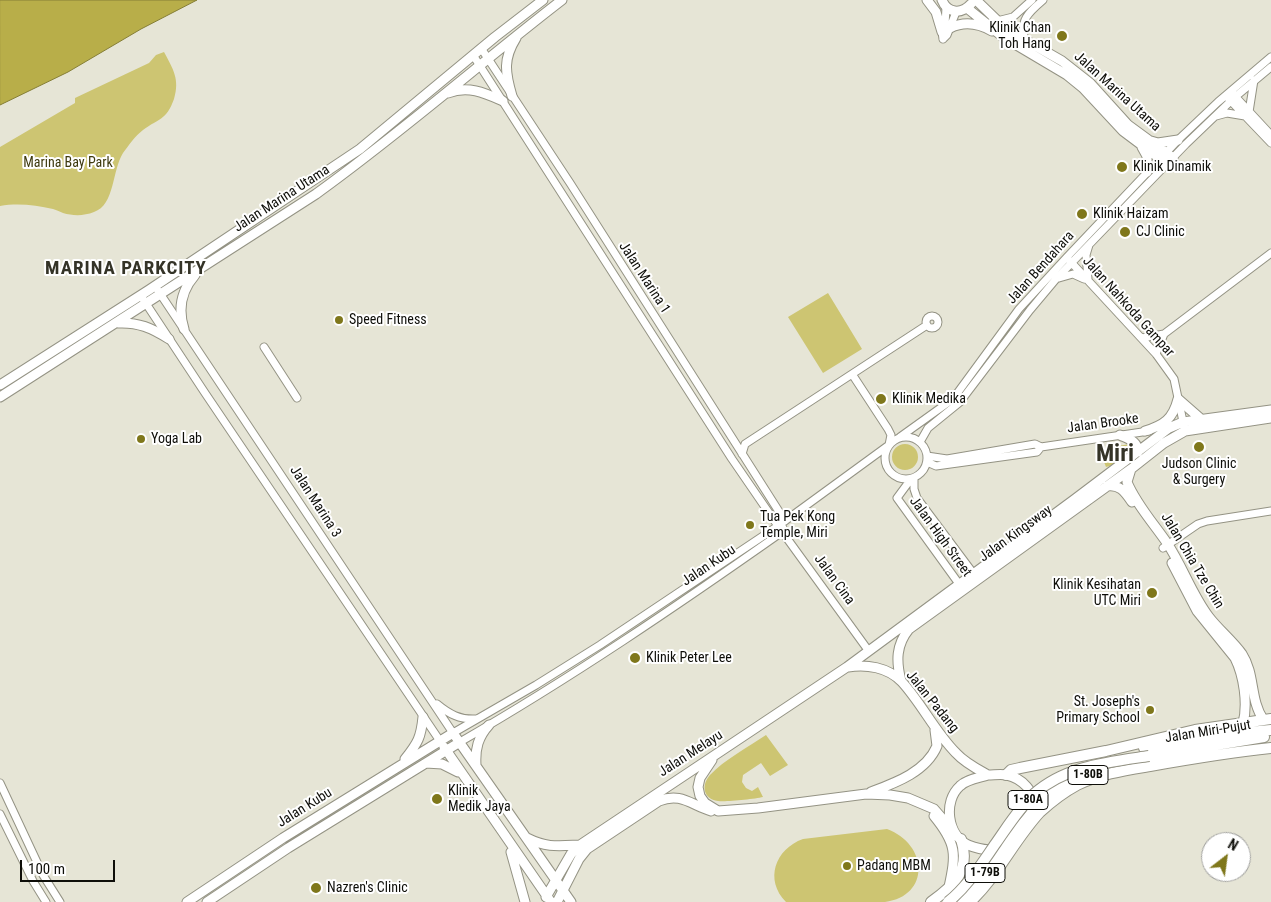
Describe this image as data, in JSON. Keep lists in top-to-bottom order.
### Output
{
  "streets": {
    "highway": [
      "Jalan Miri-Pujut",
      "1-80B",
      "1-80A",
      "1-79B"
    ],
    "main road": [
      "Jalan Marina Utama",
      "Jalan Kingsway",
      "Jalan Chia Tze Chin",
      "Jalan Kubu",
      "Jalan Padang",
      "Jalan Melayu"
    ],
    "street": [
      "Jalan Bendahara",
      "Jalan Marina 1",
      "Jalan Nahkoda Gampar",
      "Jalan Brooke",
      "Jalan Marina 3",
      "Jalan High Street",
      "Jalan Cina"
    ]
  },
  "crossings": [
    ["Jalan Marina Utama", "Jalan Marina 1"],
    ["Jalan Marina Utama", "Jalan Marina 3"],
    ["Jalan Bendahara", "Jalan Nahkoda Gampar"],
    ["Jalan Bendahara", "Jalan Brooke"],
    ["Jalan Bendahara", "Jalan High Street"],
    ["Jalan Marina 1", "Jalan Kubu"],
    ["Jalan Marina 1", "Jalan Cina"],
    ["Jalan Nahkoda Gampar", "Jalan Kingsway"],
    ["Jalan Brooke", "Jalan Kingsway"],
    ["Jalan Brooke", "Jalan High Street"],
    ["Jalan Marina 3", "Jalan Kubu"],
    ["Jalan Kingsway", "Jalan High Street"],
    ["Jalan Kingsway", "Jalan Chia Tze Chin"],
    ["Jalan Kingsway", "Jalan Cina"],
    ["Jalan Kingsway", "Jalan Padang"],
    ["Jalan Kingsway", "Jalan Melayu"],
    ["Jalan Kubu", "Jalan Cina"],
    ["Jalan Cina", "Jalan Melayu"],
    ["Jalan Padang", "Jalan Melayu"],
    ["Jalan Padang", "1-80B"],
    ["Jalan Padang", "1-79B"],
    ["Jalan Miri-Pujut", "1-80B"],
    ["Jalan Miri-Pujut", "1-80A"],
    ["1-80B", "1-80A"],
    ["1-80B", "1-79B"]
  ],
  "districts": ["MARINA PARKCITY", "Miri"],
  "parks": ["Marina Bay Park"],
  "places": [
    "Klinik Chan Toh Hang",
    "Klinik Dinamik",
    "Klinik Haizam",
    "CJ Clinic",
    "Speed Fitness",
    "Klinik Medika",
    "Yoga Lab",
    "Judson Clinic & Surgery",
    "Tua Pek Kong Temple, Miri",
    "Klinik Kesihatan UTC Miri",
    "Klinik Peter Lee",
    "St. Joseph's Primary School",
    "Klinik Medik Jaya",
    "Padang MBM",
    "Nazren's Clinic"
  ],
  "scale_bar": "100 m",
  "north": "top right"
}
